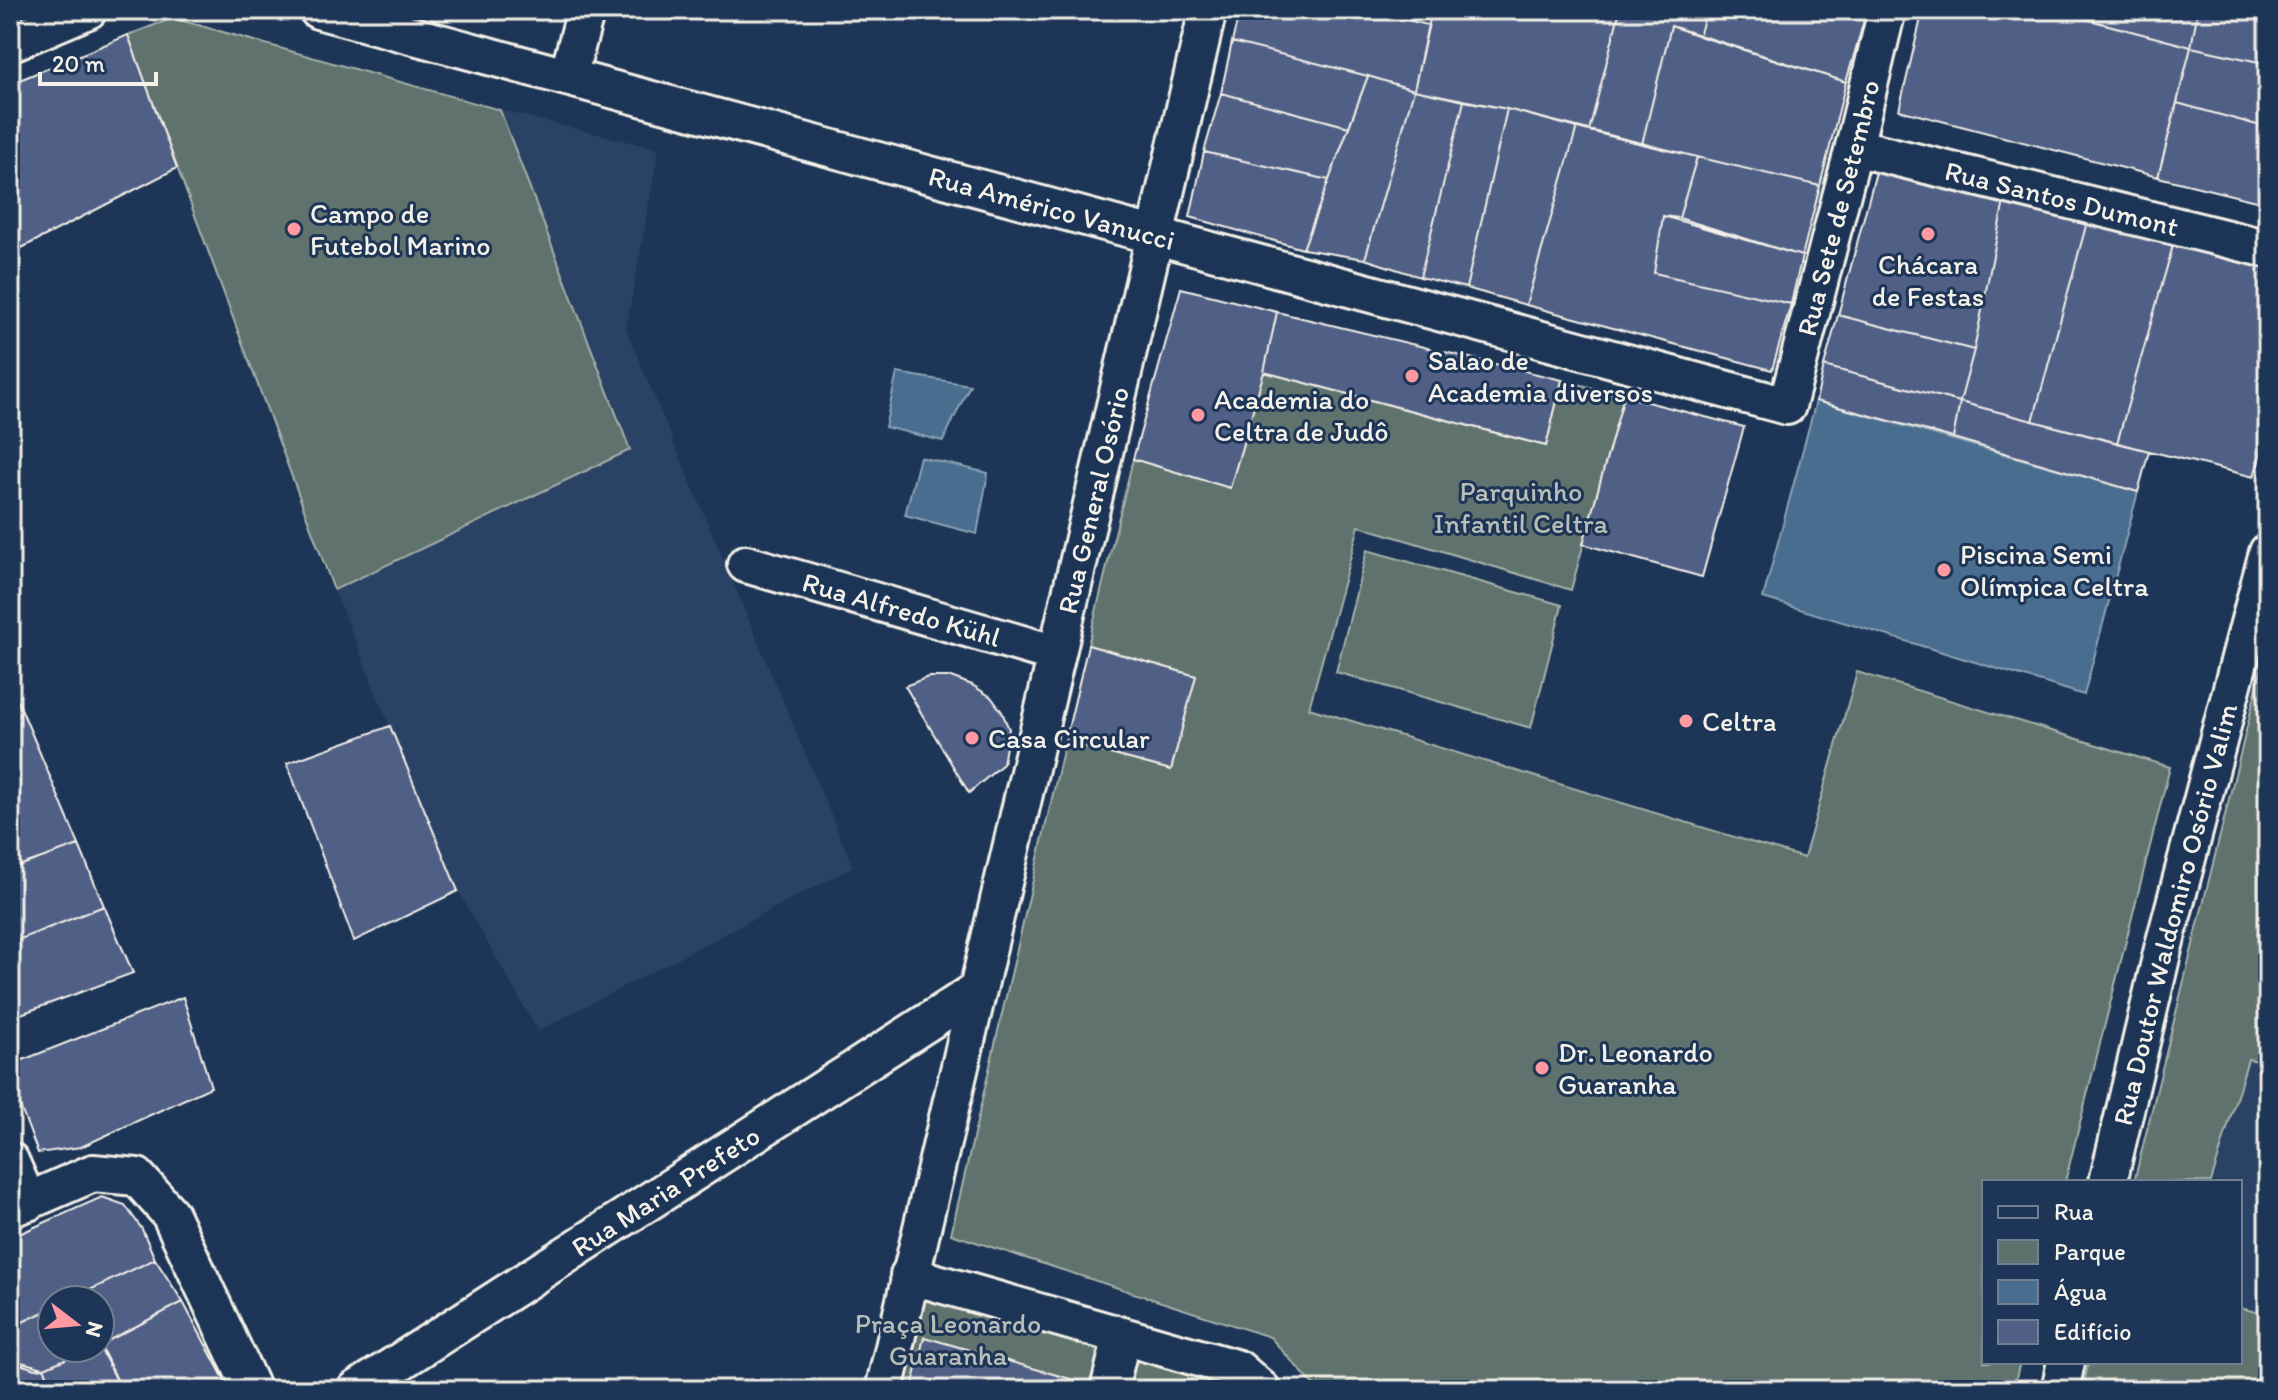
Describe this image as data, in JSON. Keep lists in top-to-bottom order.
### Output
{
  "streets": {
    "street": [
      "Rua Santos Dumont",
      "Rua Américo Vanucci",
      "Rua Sete de Setembro",
      "Rua General Osório",
      "Rua Alfredo Kühl",
      "Rua Doutor Waldomiro Osório Valim",
      "Rua Maria Prefeto"
    ]
  },
  "crossings": [
    ["Rua Santos Dumont", "Rua Sete de Setembro"],
    ["Rua Américo Vanucci", "Rua Sete de Setembro"],
    ["Rua Américo Vanucci", "Rua General Osório"],
    ["Rua General Osório", "Rua Alfredo Kühl"],
    ["Rua General Osório", "Rua Maria Prefeto"]
  ],
  "parks": ["Parquinho Infantil Celtra", "Praça Leonardo Guaranha"],
  "places": [
    "Campo de Futebol Marino",
    "Chácara de Festas",
    "Salao de Academia diversos",
    "Academia do Celtra de Judô",
    "Piscina Semi Olímpica Celtra",
    "Celtra",
    "Casa Circular",
    "Dr. Leonardo Guaranha"
  ],
  "legend": [
    "Rua",
    "Parque",
    "Água",
    "Edifício"
  ],
  "scale_bar": "20 m",
  "north": "right"
}
